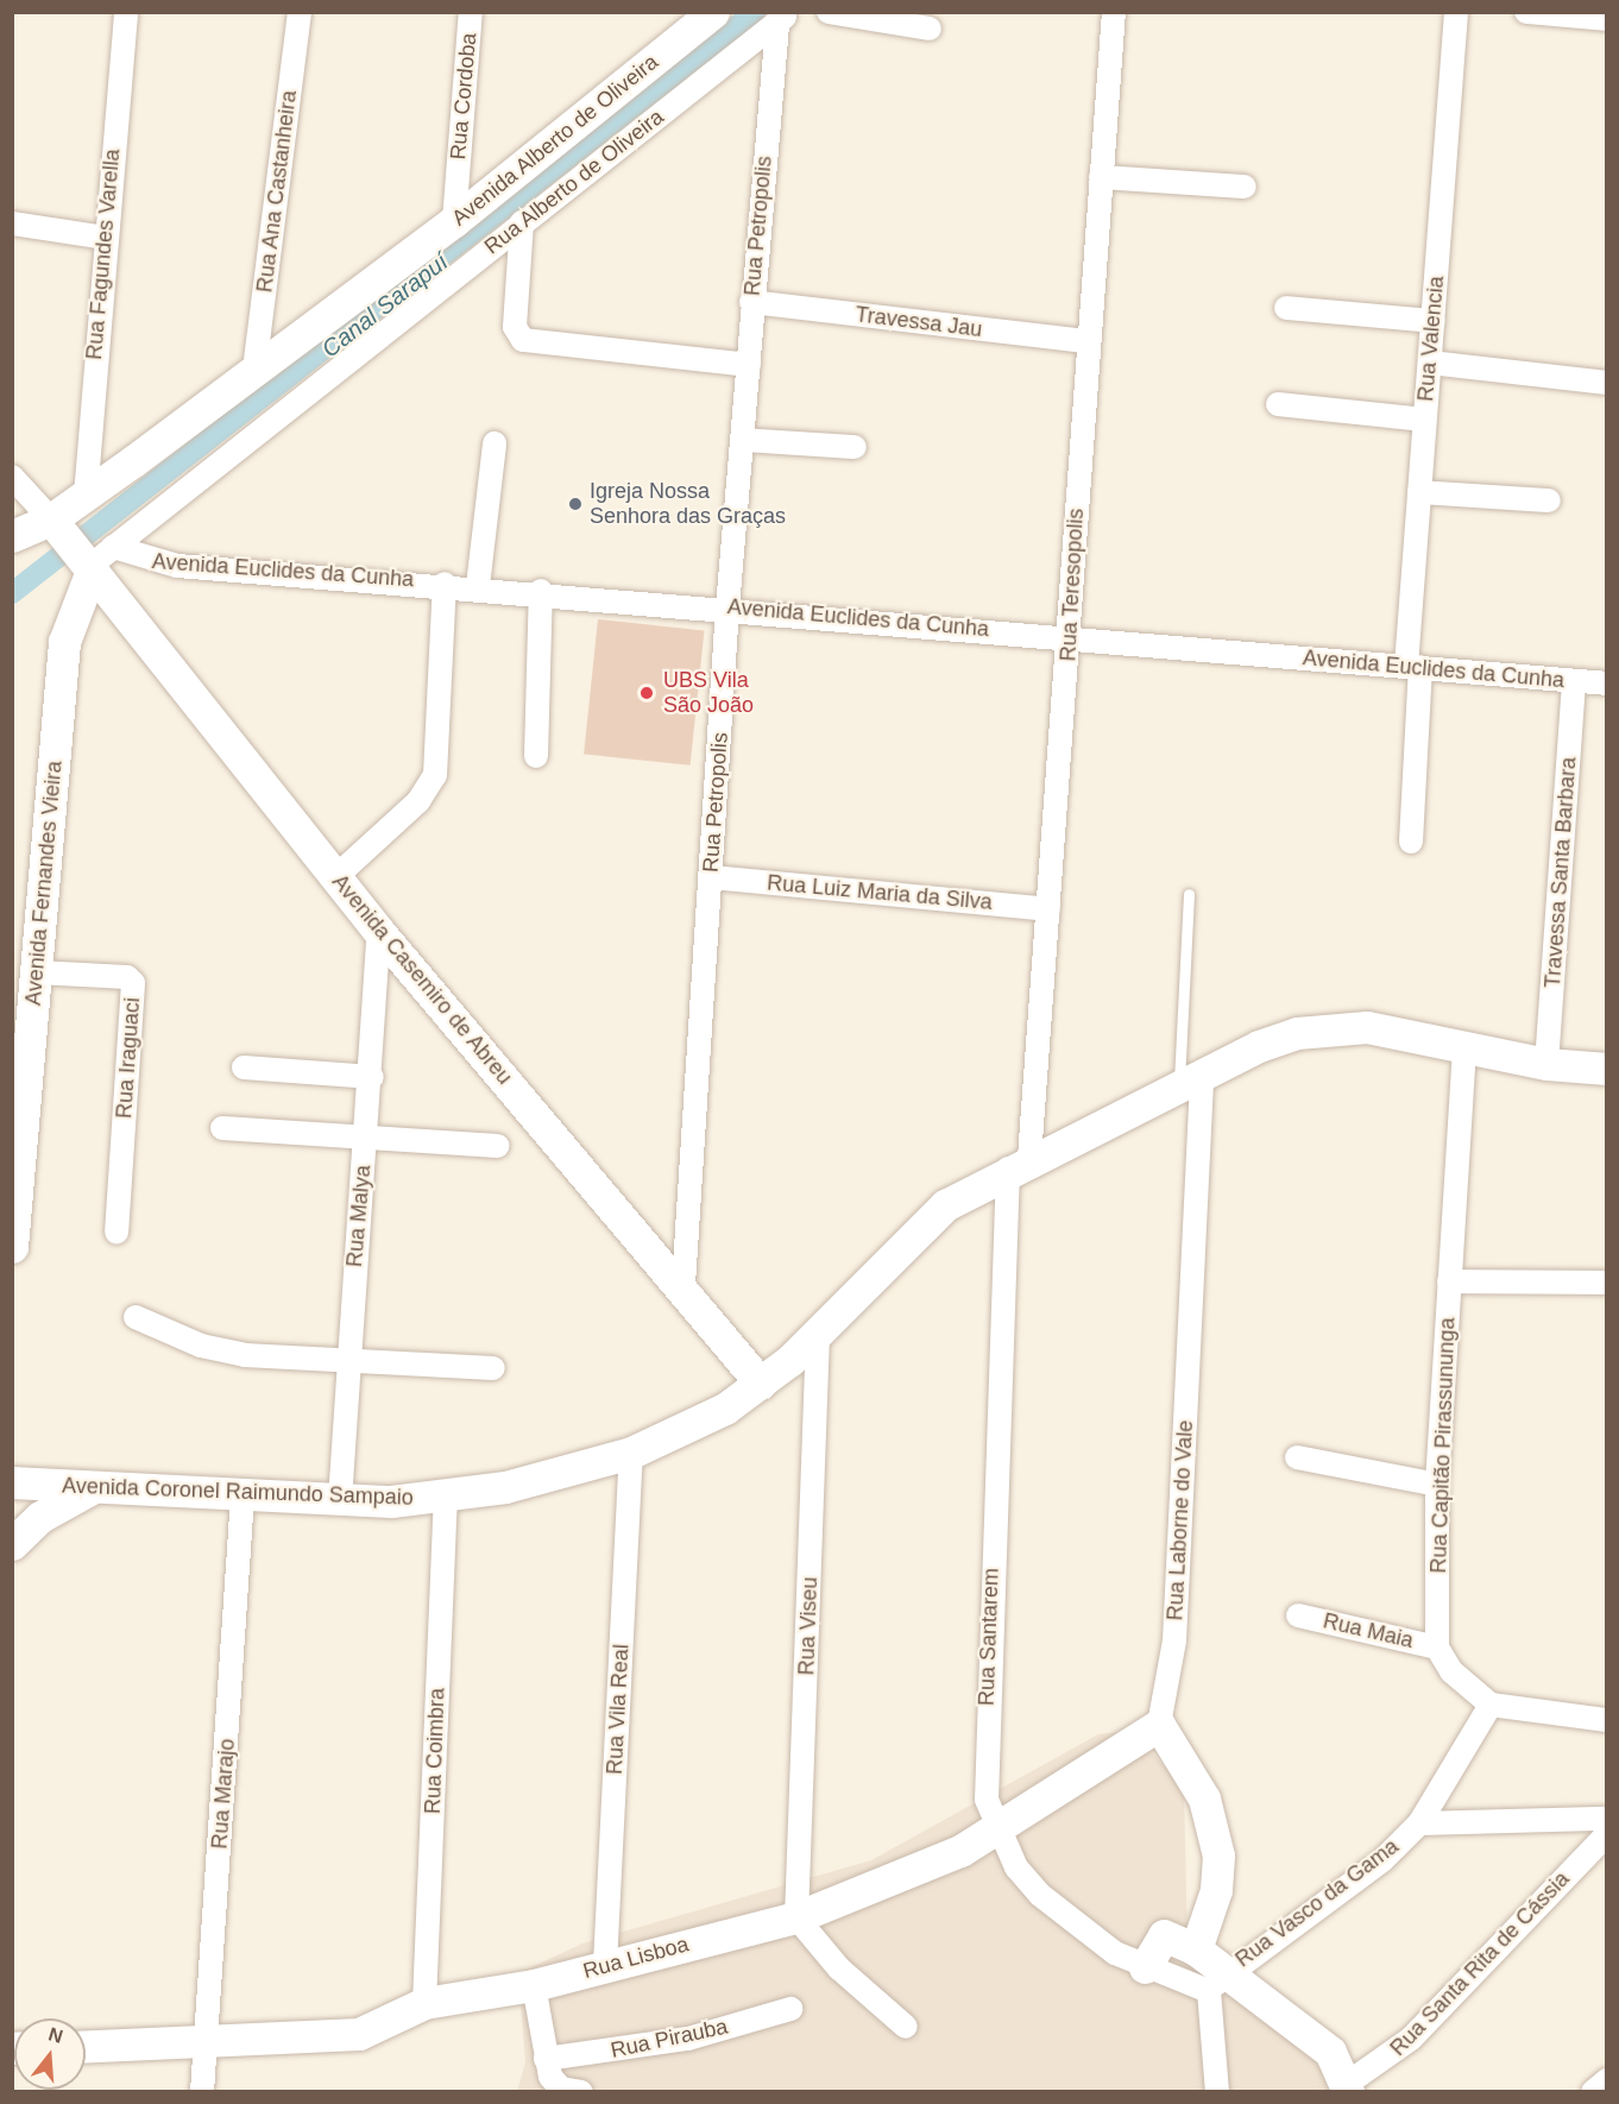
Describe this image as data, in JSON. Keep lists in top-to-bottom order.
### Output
{
  "streets": {
    "main road": [
      "Avenida Alberto de Oliveira",
      "Avenida Fernandes Vieira",
      "Avenida Casemiro de Abreu",
      "Avenida Coronel Raimundo Sampaio",
      "Rua Lisboa"
    ],
    "street": [
      "Rua Cordoba",
      "Rua Alberto de Oliveira",
      "Rua Ana Castanheira",
      "Rua Petropolis",
      "Rua Fagundes Varella",
      "Travessa Jau",
      "Rua Valencia",
      "Avenida Euclides da Cunha",
      "Rua Teresopolis",
      "Travessa Santa Barbara",
      "Rua Luiz Maria da Silva",
      "Rua Iraguaci",
      "Rua Malya",
      "Rua Capitão Pirassununga",
      "Rua Laborne do Vale",
      "Rua Viseu",
      "Rua Maia",
      "Rua Santarem",
      "Rua Vila Real",
      "Rua Coimbra",
      "Rua Marajo",
      "Rua Vasco da Gama",
      "Rua Santa Rita de Cássia",
      "Rua Pirauba"
    ]
  },
  "crossings": [
    ["Rua Cordoba", "Avenida Alberto de Oliveira"],
    ["Avenida Alberto de Oliveira", "Rua Alberto de Oliveira"],
    ["Avenida Alberto de Oliveira", "Rua Ana Castanheira"],
    ["Avenida Alberto de Oliveira", "Rua Fagundes Varella"],
    ["Avenida Alberto de Oliveira", "Avenida Euclides da Cunha"],
    ["Avenida Alberto de Oliveira", "Avenida Fernandes Vieira"],
    ["Avenida Alberto de Oliveira", "Avenida Casemiro de Abreu"],
    ["Rua Alberto de Oliveira", "Rua Petropolis"],
    ["Rua Alberto de Oliveira", "Avenida Euclides da Cunha"],
    ["Rua Alberto de Oliveira", "Avenida Fernandes Vieira"],
    ["Rua Alberto de Oliveira", "Avenida Casemiro de Abreu"],
    ["Rua Petropolis", "Travessa Jau"],
    ["Rua Petropolis", "Avenida Euclides da Cunha"],
    ["Rua Petropolis", "Rua Luiz Maria da Silva"],
    ["Rua Petropolis", "Avenida Casemiro de Abreu"],
    ["Travessa Jau", "Rua Teresopolis"],
    ["Rua Valencia", "Avenida Euclides da Cunha"],
    ["Avenida Euclides da Cunha", "Rua Teresopolis"],
    ["Avenida Euclides da Cunha", "Travessa Santa Barbara"],
    ["Avenida Euclides da Cunha", "Avenida Fernandes Vieira"],
    ["Avenida Euclides da Cunha", "Avenida Casemiro de Abreu"],
    ["Rua Teresopolis", "Rua Luiz Maria da Silva"],
    ["Rua Teresopolis", "Avenida Coronel Raimundo Sampaio"],
    ["Rua Teresopolis", "Rua Santarem"],
    ["Travessa Santa Barbara", "Avenida Coronel Raimundo Sampaio"],
    ["Avenida Fernandes Vieira", "Avenida Casemiro de Abreu"],
    ["Avenida Fernandes Vieira", "Rua Iraguaci"],
    ["Avenida Casemiro de Abreu", "Rua Malya"],
    ["Avenida Casemiro de Abreu", "Avenida Coronel Raimundo Sampaio"],
    ["Rua Malya", "Avenida Coronel Raimundo Sampaio"],
    ["Rua Capitão Pirassununga", "Avenida Coronel Raimundo Sampaio"],
    ["Rua Capitão Pirassununga", "Rua Maia"],
    ["Avenida Coronel Raimundo Sampaio", "Rua Laborne do Vale"],
    ["Avenida Coronel Raimundo Sampaio", "Rua Viseu"],
    ["Avenida Coronel Raimundo Sampaio", "Rua Santarem"],
    ["Avenida Coronel Raimundo Sampaio", "Rua Vila Real"],
    ["Avenida Coronel Raimundo Sampaio", "Rua Coimbra"],
    ["Avenida Coronel Raimundo Sampaio", "Rua Marajo"],
    ["Rua Laborne do Vale", "Rua Lisboa"],
    ["Rua Viseu", "Rua Lisboa"],
    ["Rua Santarem", "Rua Vasco da Gama"],
    ["Rua Santarem", "Rua Lisboa"],
    ["Rua Vila Real", "Rua Lisboa"],
    ["Rua Coimbra", "Rua Lisboa"],
    ["Rua Marajo", "Rua Lisboa"]
  ],
  "water": ["Canal Sarapuí"],
  "places": ["Igreja Nossa Senhora das Graças", "UBS Vila São João"],
  "north": "top"
}
